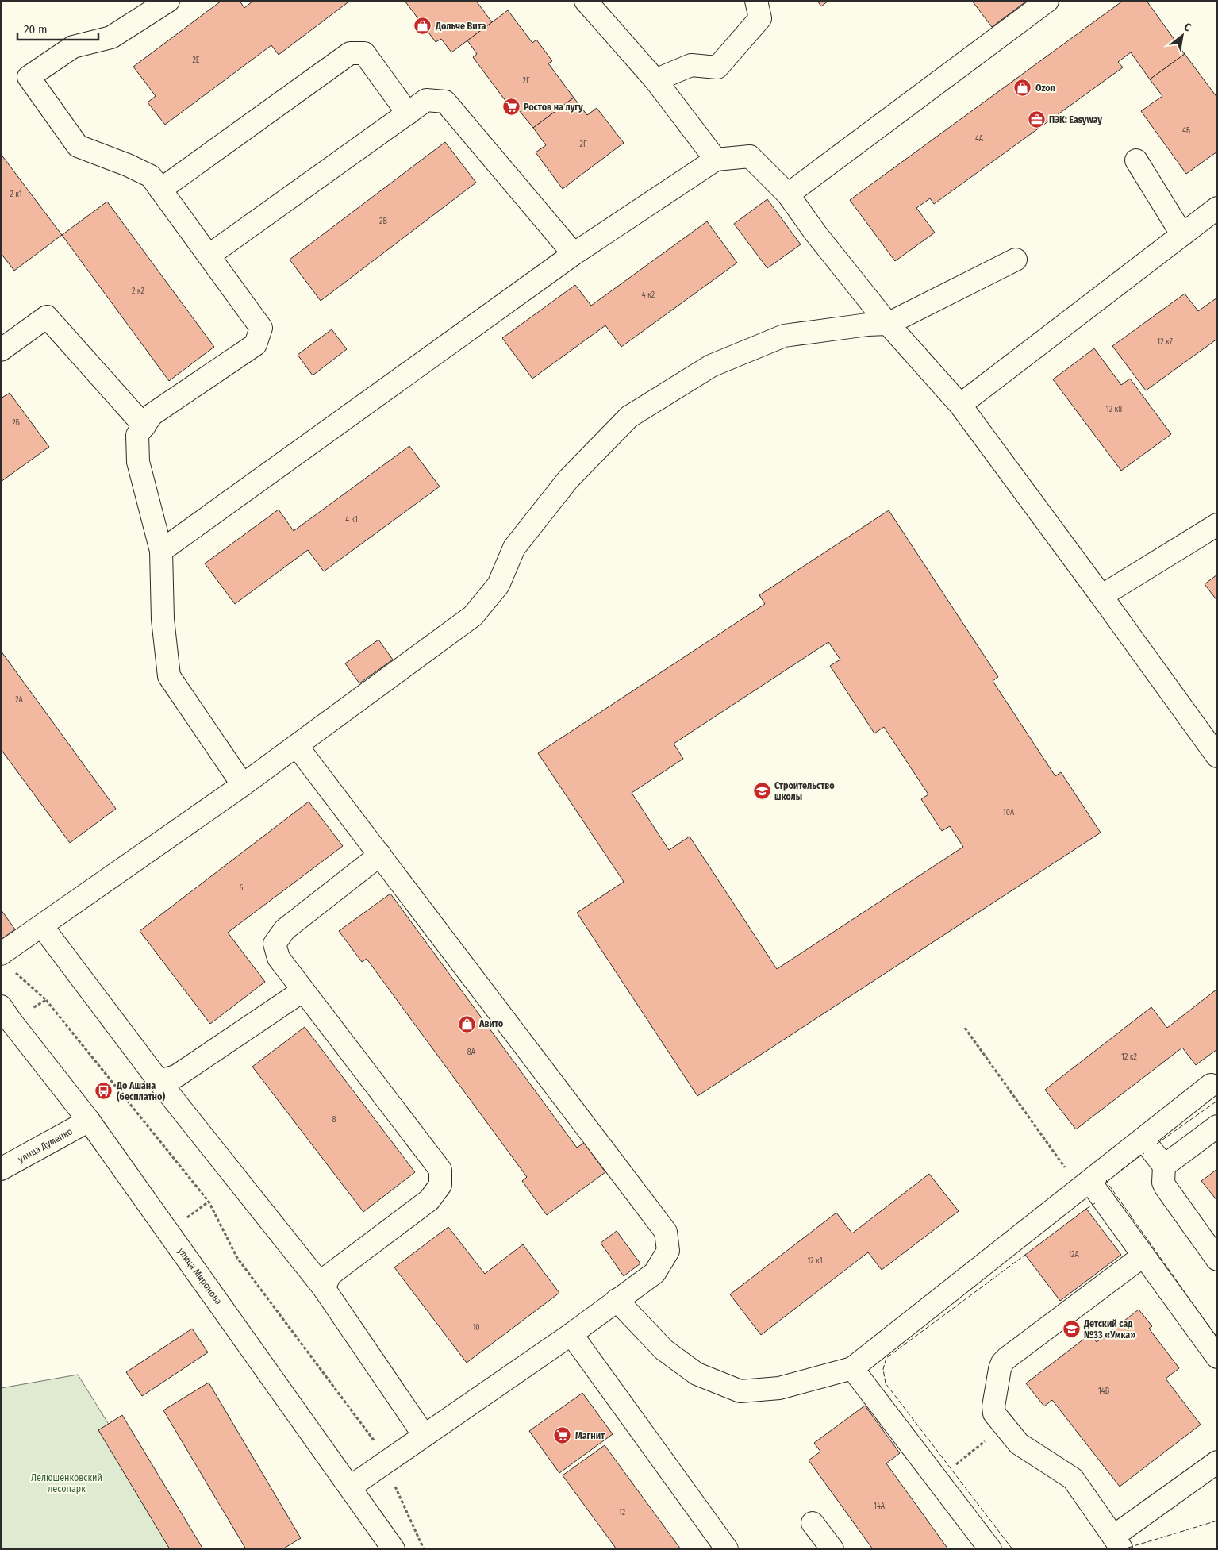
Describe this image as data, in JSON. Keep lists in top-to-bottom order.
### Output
{
  "streets": {
    "street": ["улица Думенко", "улица Миронова"]
  },
  "crossings": [
    ["улица Думенко", "улица Миронова"]
  ],
  "parks": ["Лелюшенковский лесопарк"],
  "places": {
    "shop": ["Дольче Вита", "Ozon", "Авито"],
    "supermarket": ["Ростов на лугу", "Магнит"],
    "office": ["ПЭК: Easyway"],
    "school or university": ["Строительство школы", "Детский сад №33 «Умка»"],
    "bus stop": ["До Ашана (бесплатно)"]
  },
  "house_numbers": [
    "2Е",
    "2Г",
    "4Б",
    "4А",
    "2Г",
    "2 к1",
    "2В",
    "2 к2",
    "4 к2",
    "12 к7",
    "12 к8",
    "2Б",
    "4 к1",
    "2А",
    "10А",
    "6",
    "8А",
    "12 к2",
    "8",
    "12А",
    "12 к1",
    "10",
    "14В",
    "14А",
    "12"
  ],
  "scale_bar": "20 m",
  "north": "top right"
}
